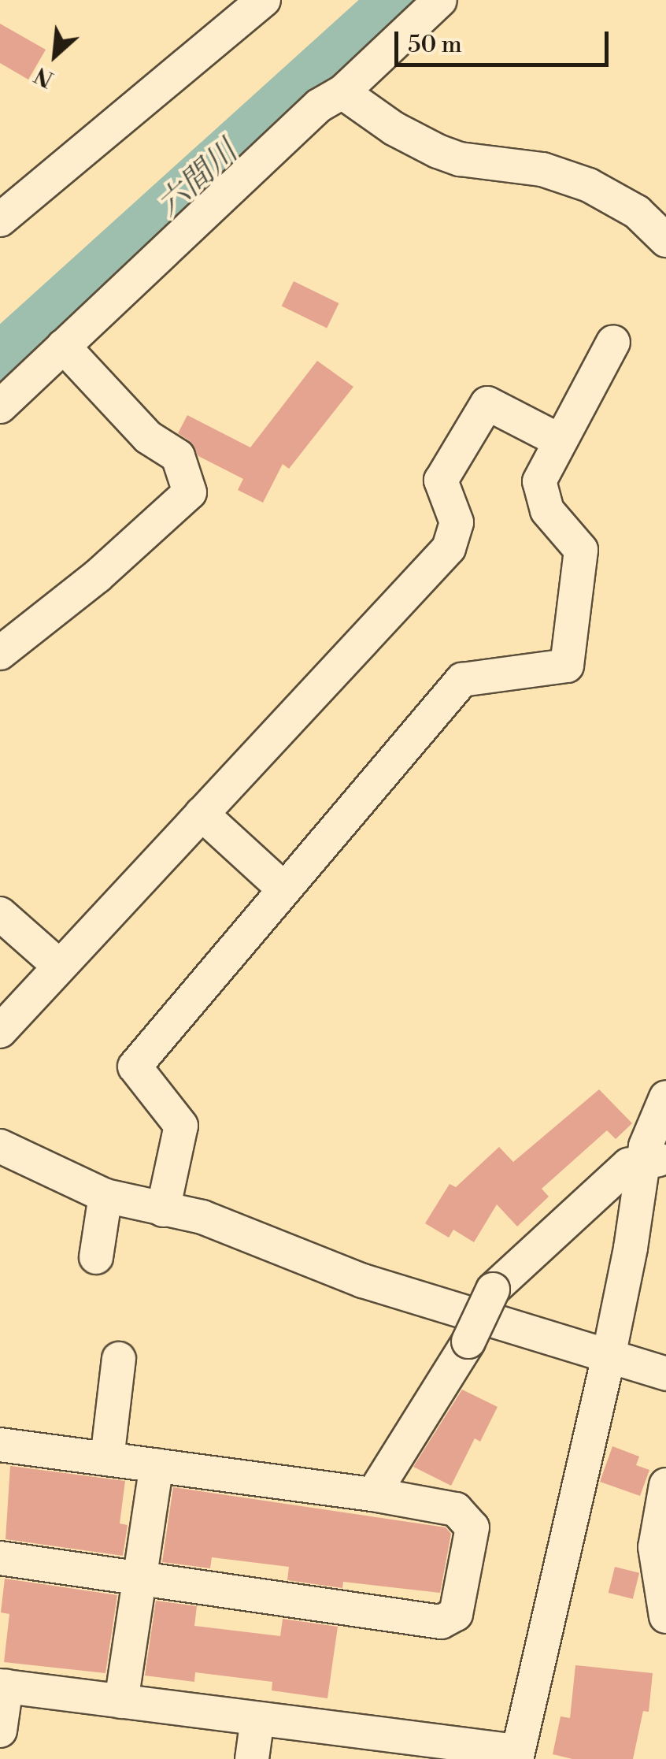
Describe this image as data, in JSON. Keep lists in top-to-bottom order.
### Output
{
  "water": ["六間川"],
  "scale_bar": "50 m",
  "north": "bottom left"
}
